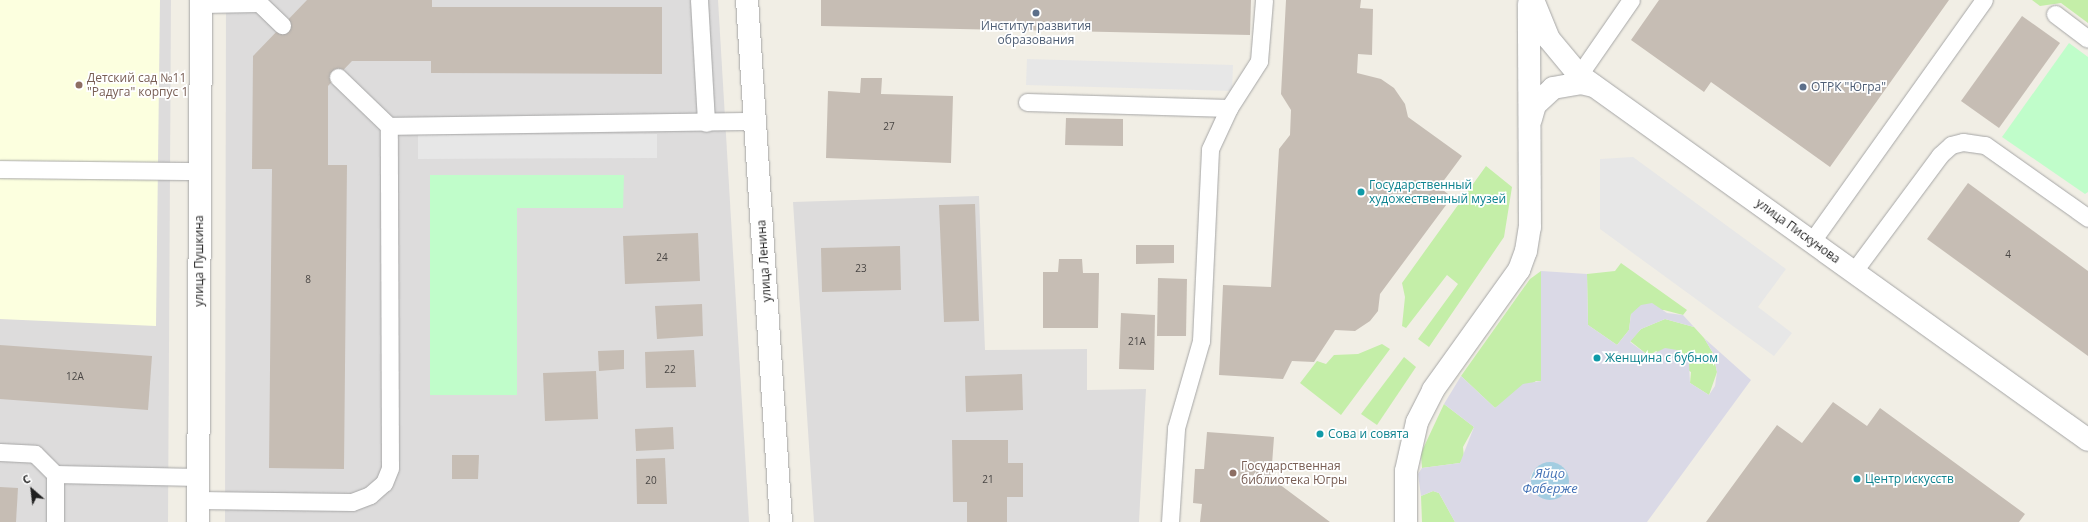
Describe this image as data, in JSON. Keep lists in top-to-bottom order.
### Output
{
  "streets": {
    "street": ["улица Пискунова", "улица Пушкина", "улица Ленина"]
  },
  "water": ["Яйцо Фаберже"],
  "places": [
    "Институт развития образования",
    "Детский сад №11 \"Радуга\" корпус 1",
    "ОТРК \"Югра\"",
    "Государственный художественный музей",
    "Женщина с бубном",
    "Сова и совята",
    "Государственная библиотека Югры",
    "Центр искусств"
  ],
  "house_numbers": [
    "27",
    "4",
    "24",
    "23",
    "8",
    "21А",
    "22",
    "12А",
    "21",
    "20"
  ],
  "north": "top left"
}
